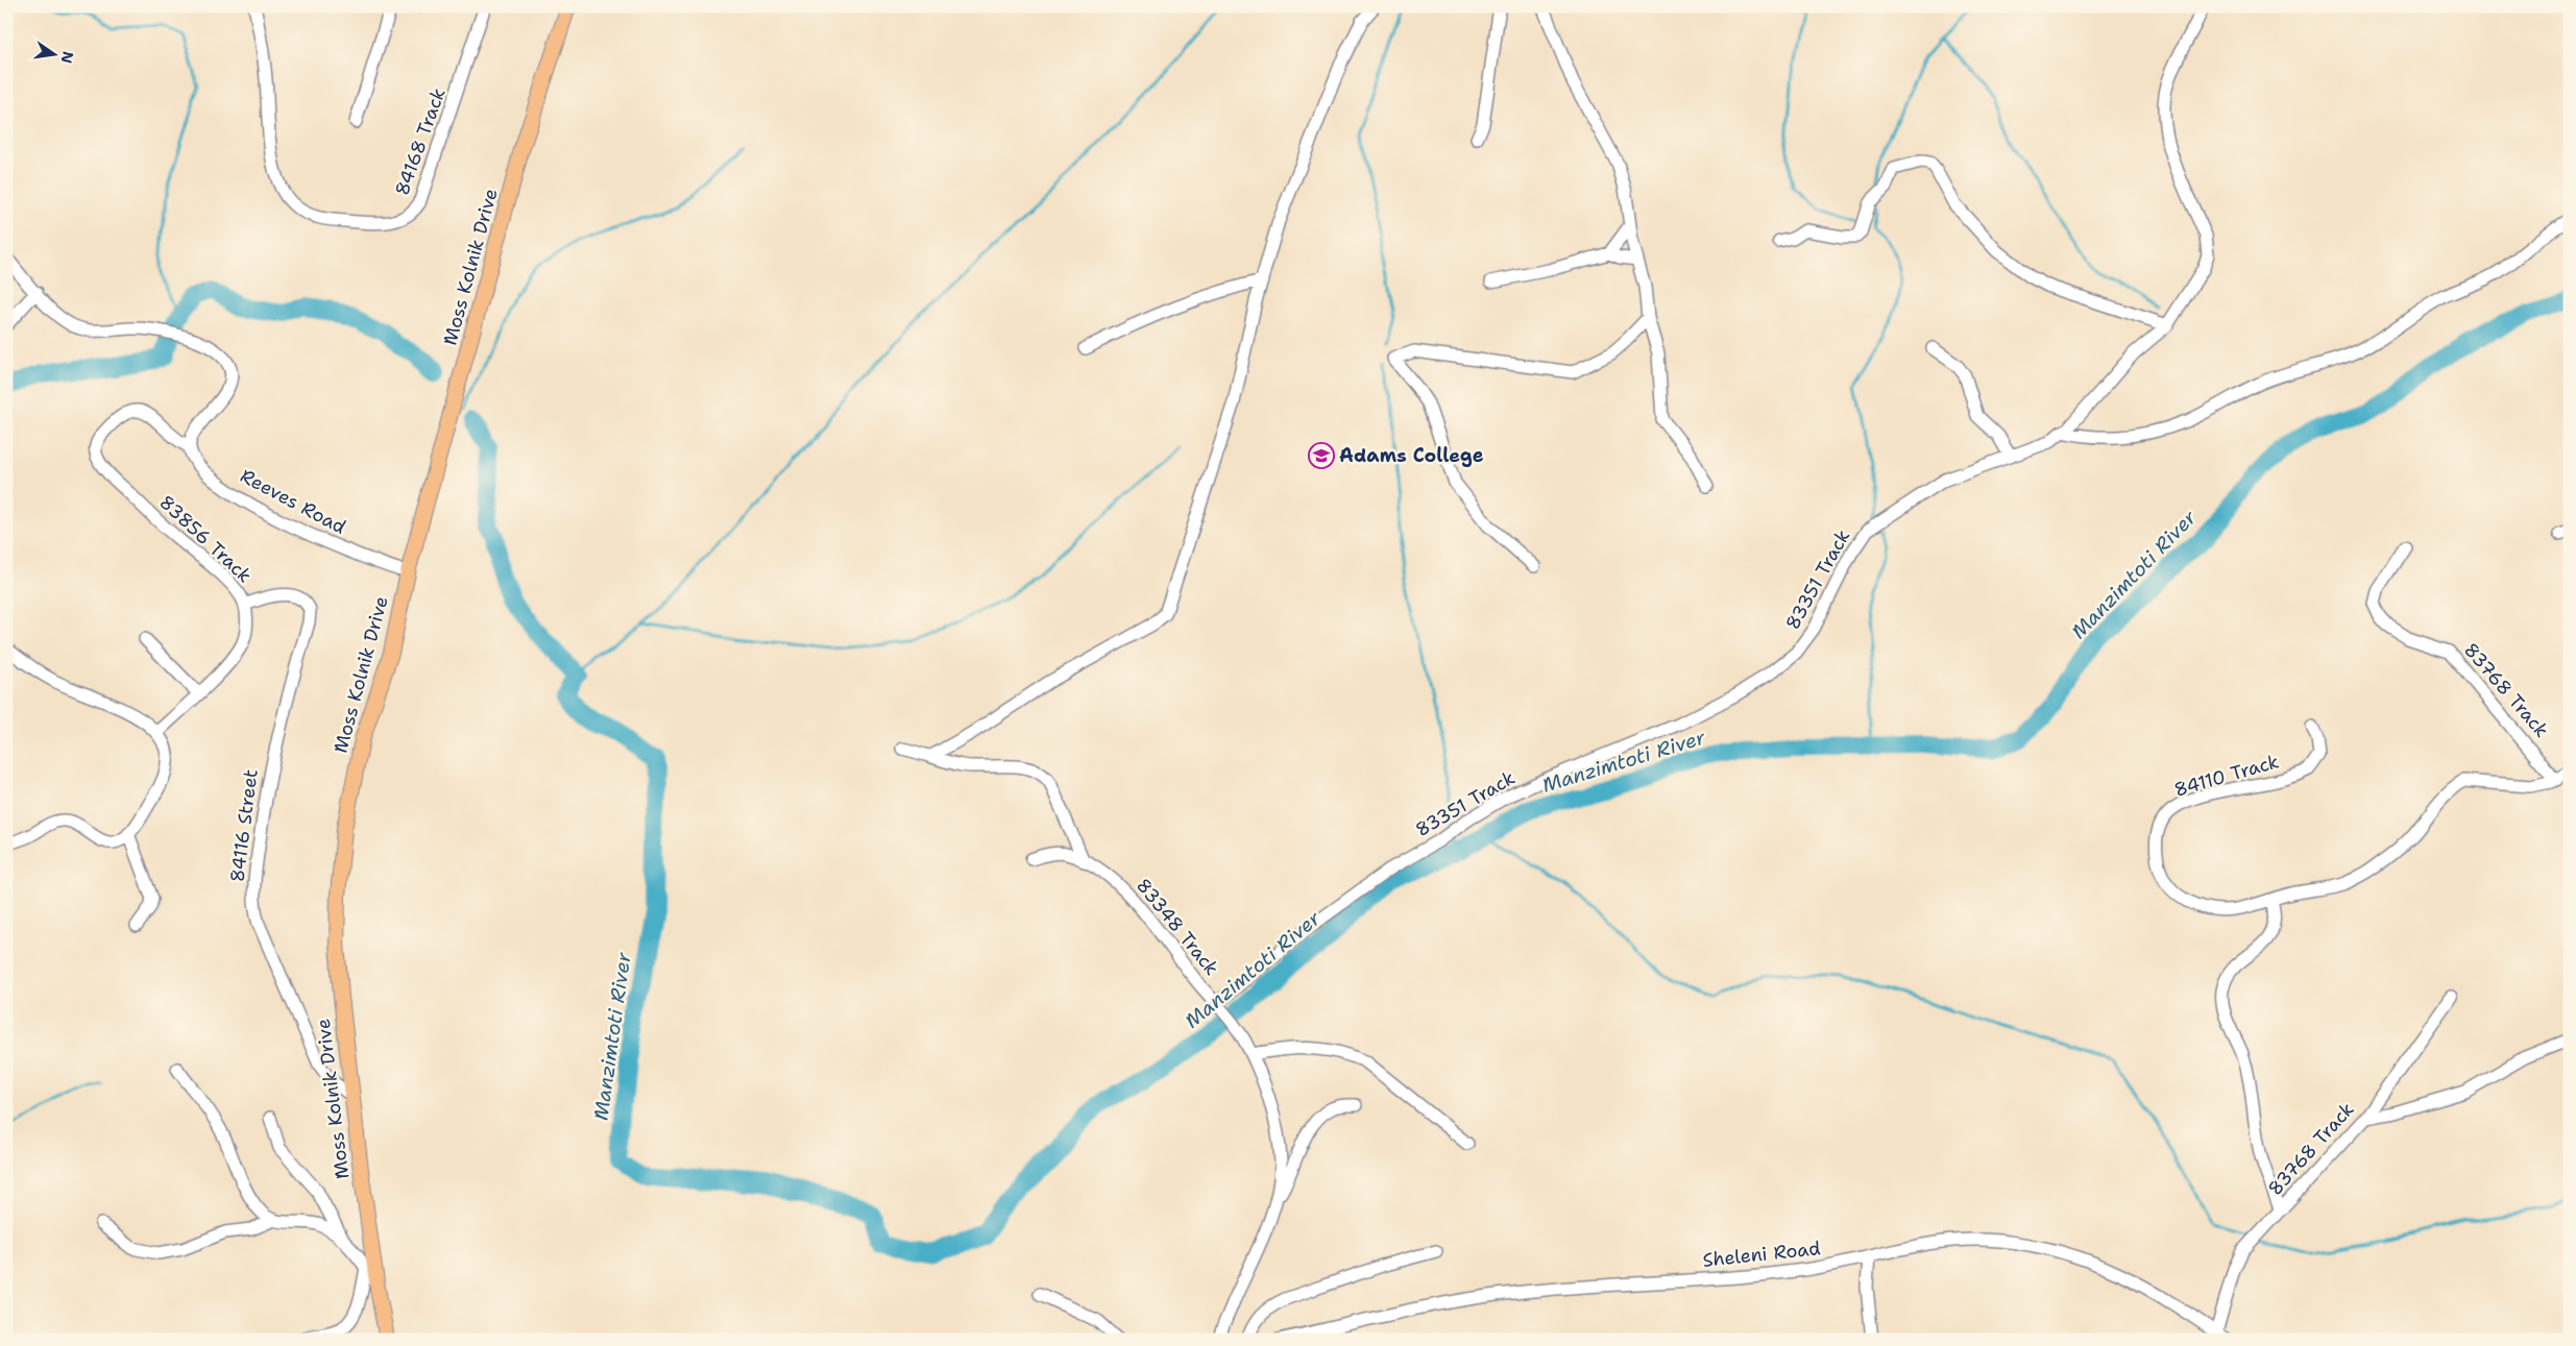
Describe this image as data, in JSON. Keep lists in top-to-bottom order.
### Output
{
  "streets": {
    "main road": ["Moss Kolnik Drive"],
    "street": [
      "84168 Track",
      "Reeves Road",
      "83856 Track",
      "83351 Track",
      "83768 Track",
      "84110 Track",
      "84116 Street",
      "83348 Track",
      "Sheleni Road"
    ]
  },
  "crossings": [
    ["Moss Kolnik Drive", "Reeves Road"],
    ["Moss Kolnik Drive", "84116 Street"],
    ["Reeves Road", "83856 Track"],
    ["83856 Track", "84116 Street"],
    ["83351 Track", "83348 Track"],
    ["83768 Track", "Sheleni Road"]
  ],
  "water": ["Manzimtoti River"],
  "places": {
    "school or university": ["Adams College"]
  },
  "north": "right"
}
